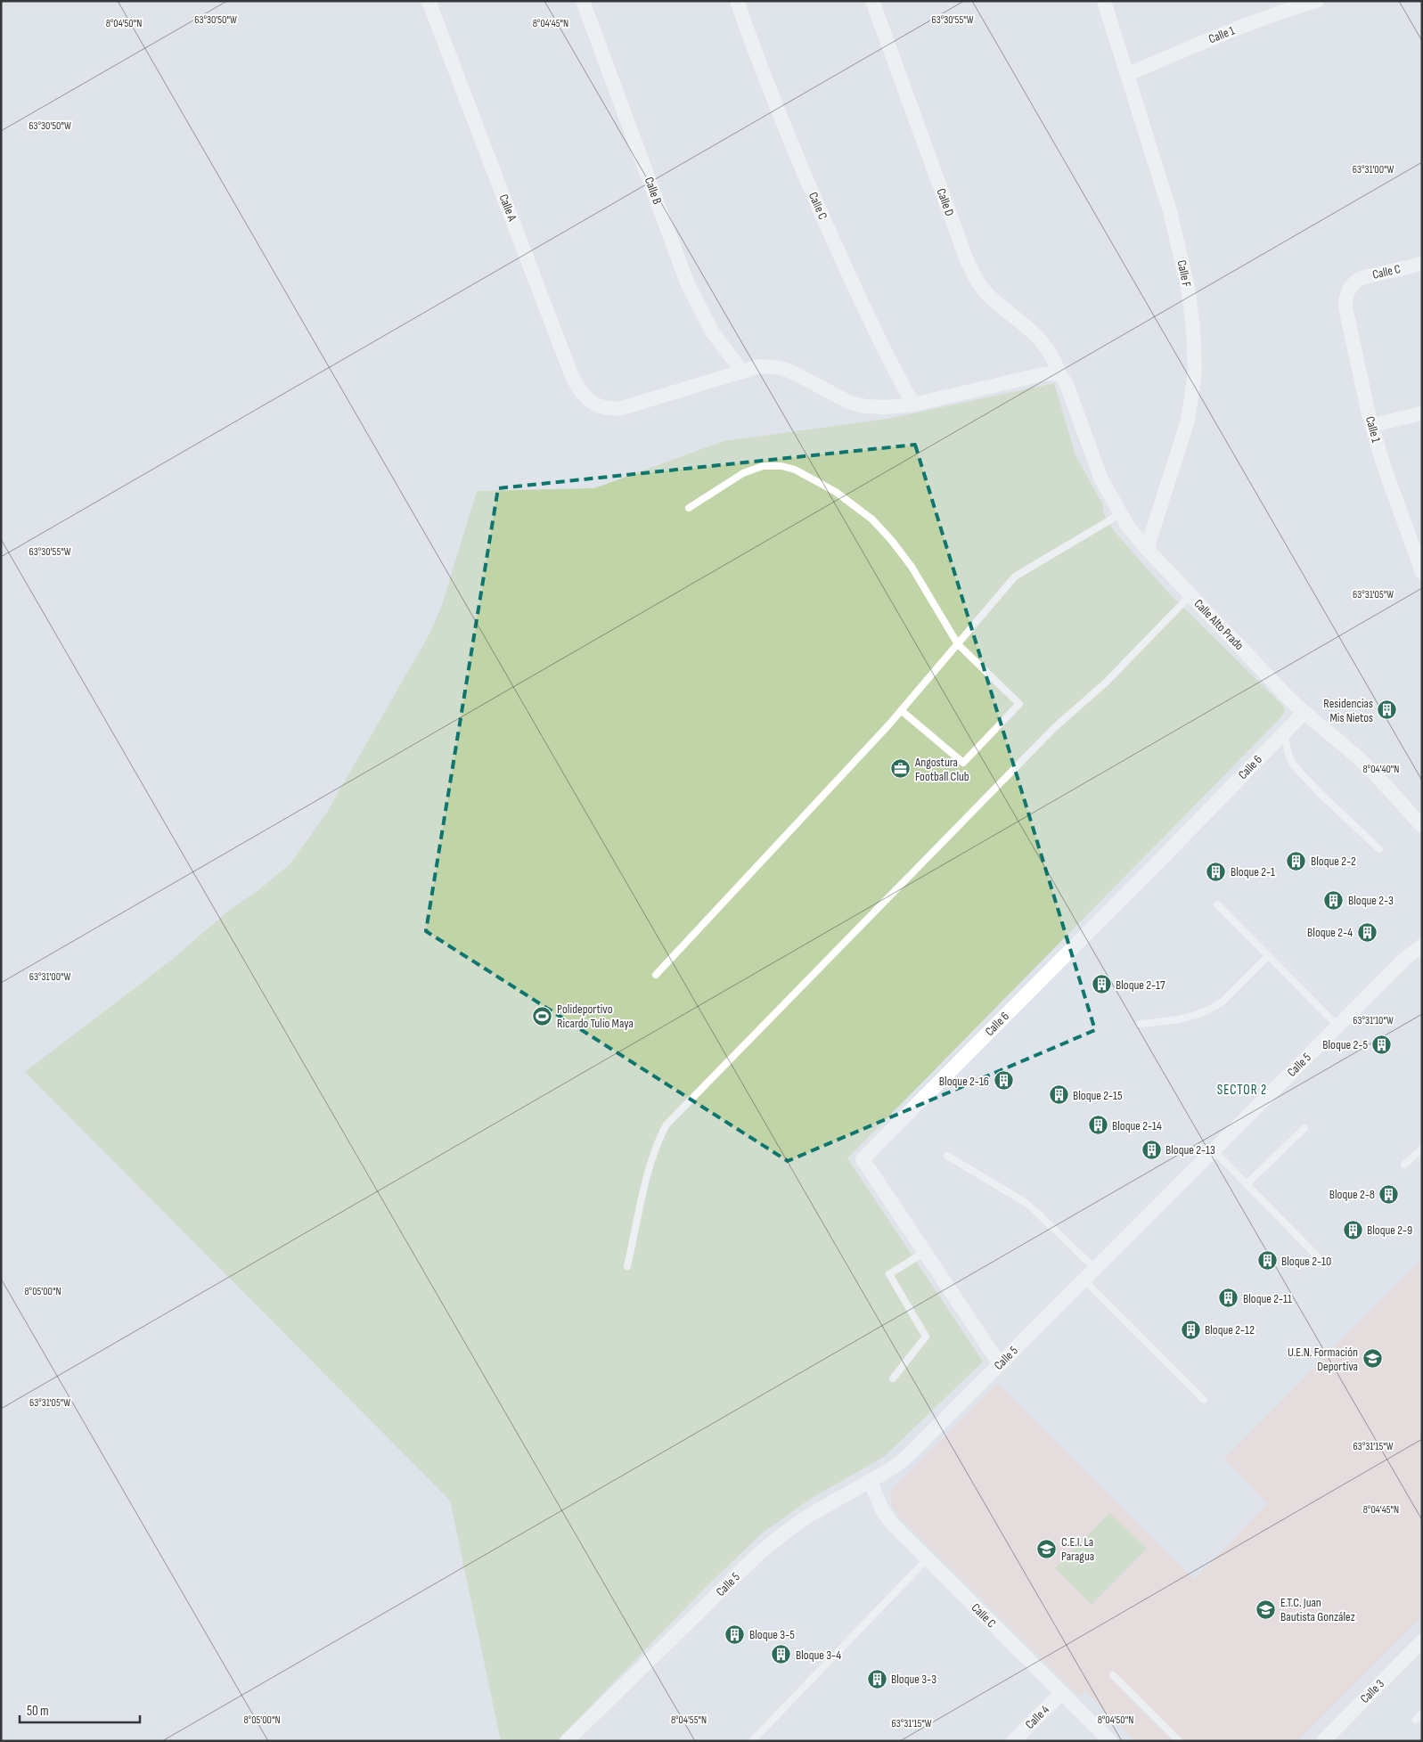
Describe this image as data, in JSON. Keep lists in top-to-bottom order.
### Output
{
  "streets": {
    "street": [
      "Calle 1",
      "Calle B",
      "Calle D",
      "Calle C",
      "Calle A",
      "Calle F",
      "Calle Alto Prado",
      "Calle 6",
      "Calle 5",
      "Calle 3",
      "Calle 4"
    ]
  },
  "crossings": [
    ["Calle 1", "Calle C"],
    ["Calle 1", "Calle F"],
    ["Calle B", "Calle A"],
    ["Calle D", "Calle Alto Prado"],
    ["Calle C", "Calle 5"],
    ["Calle C", "Calle 4"],
    ["Calle F", "Calle Alto Prado"],
    ["Calle Alto Prado", "Calle 6"],
    ["Calle 6", "Calle 5"]
  ],
  "districts": ["SECTOR 2"],
  "places": {
    "building": [
      "Residencias Mis Nietos",
      "Bloque 2-2",
      "Bloque 2-1",
      "Bloque 2-3",
      "Bloque 2-4",
      "Bloque 2-17",
      "Bloque 2-5",
      "Bloque 2-16",
      "Bloque 2-15",
      "Bloque 2-14",
      "Bloque 2-13",
      "Bloque 2-8",
      "Bloque 2-9",
      "Bloque 2-10",
      "Bloque 2-11",
      "Bloque 2-12",
      "Bloque 3-5",
      "Bloque 3-4",
      "Bloque 3-3"
    ],
    "office": ["Angostura Football Club"],
    "sports": ["Polideportivo Ricardo Tulio Maya"],
    "school or university": ["U.E.N. Formación Deportiva", "C.E.I. La Paragua", "E.T.C. Juan Bautista González"]
  },
  "scale_bar": "50 m",
  "coordinates": [
    "63°30'50\"W",
    "63°30'55\"W",
    "8°04'50\"N",
    "8°04'45\"N",
    "63°31'00\"W",
    "63°31'05\"W",
    "8°04'40\"N",
    "63°31'10\"W",
    "8°05'00\"N",
    "63°31'15\"W",
    "8°04'55\"N"
  ]
}
